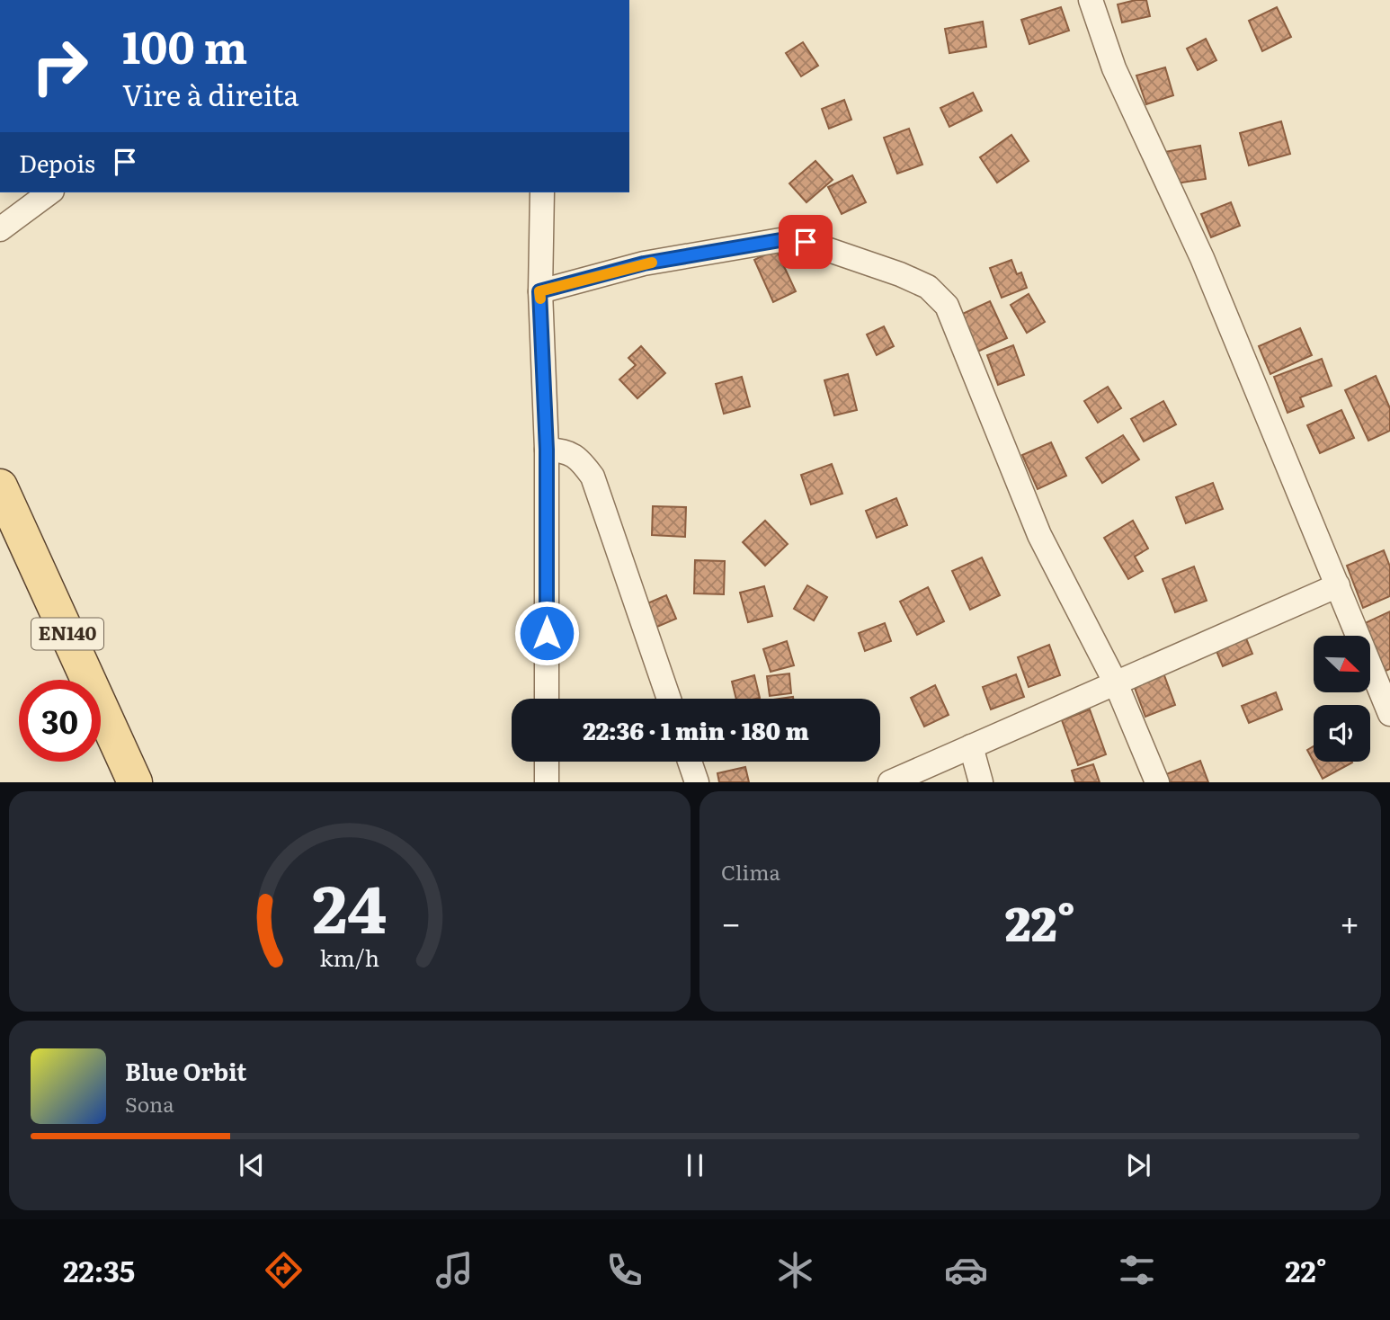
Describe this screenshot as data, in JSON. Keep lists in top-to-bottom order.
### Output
{
  "streets": {
    "main road": ["EN140"]
  },
  "north": "bottom right",
  "page": {
    "turn": ["100 m", "Vire à direita"],
    "then": "Depois",
    "limit": "30",
    "trip": "22:36 · 1 min · 180 m",
    "tile": "Clima",
    "heat": ["−", "22°", "+"],
    "song": ["Blue Orbit", "Sona"],
    "tabs": ["22:35", "22°"],
    "gauge": ["24", "km/h"]
  }
}
